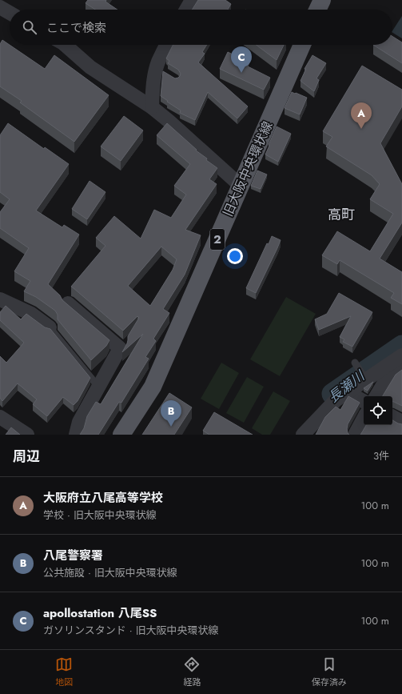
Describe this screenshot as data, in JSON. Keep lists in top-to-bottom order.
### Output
{
  "streets": {
    "main road": ["旧大阪中央環状線", "2"]
  },
  "districts": ["高町"],
  "water": ["長瀬川"],
  "page": {
    "search": "ここで検索",
    "pins": ["C", "A", "B"],
    "heading": ["周辺", "3件"],
    "list": [
      {
        "mark": "A",
        "name": "大阪府立八尾高等学校",
        "note": "学校 · 旧大阪中央環状線",
        "value": "100 m"
      },
      {
        "mark": "B",
        "name": "八尾警察署",
        "note": "公共施設 · 旧大阪中央環状線",
        "value": "100 m"
      },
      {
        "mark": "C",
        "name": "apollostation 八尾SS",
        "note": "ガソリンスタンド · 旧大阪中央環状線",
        "value": "100 m"
      }
    ],
    "nav": ["地図", "経路", "保存済み"]
  }
}
